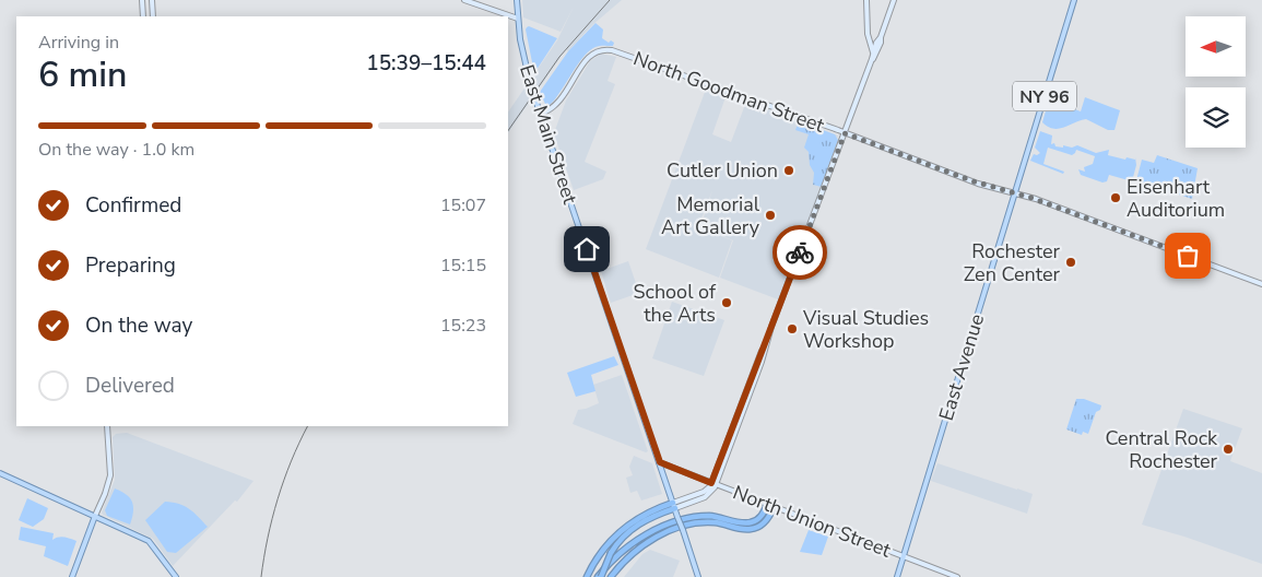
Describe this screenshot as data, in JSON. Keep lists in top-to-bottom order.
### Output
{
  "streets": {
    "main road": [
      "North Goodman Street",
      "NY 96",
      "East Main Street",
      "East Avenue",
      "North Union Street"
    ]
  },
  "crossings": [
    ["North Goodman Street", "East Main Street"],
    ["North Goodman Street", "East Avenue"],
    ["East Main Street", "North Union Street"],
    ["East Avenue", "North Union Street"]
  ],
  "places": [
    "Cutler Union",
    "Eisenhart Auditorium",
    "Memorial Art Gallery",
    "Rochester Zen Center",
    "School of the Arts",
    "Visual Studies Workshop",
    "Central Rock Rochester"
  ],
  "north": "left",
  "page": {
    "heading": ["6 min", "Arriving in", "15:39–15:44"],
    "bar": "On the way · 1.0 km",
    "list": [
      ["Confirmed", "15:07"],
      ["Preparing", "15:15"],
      ["On the way", "15:23"],
      "Delivered"
    ]
  }
}
